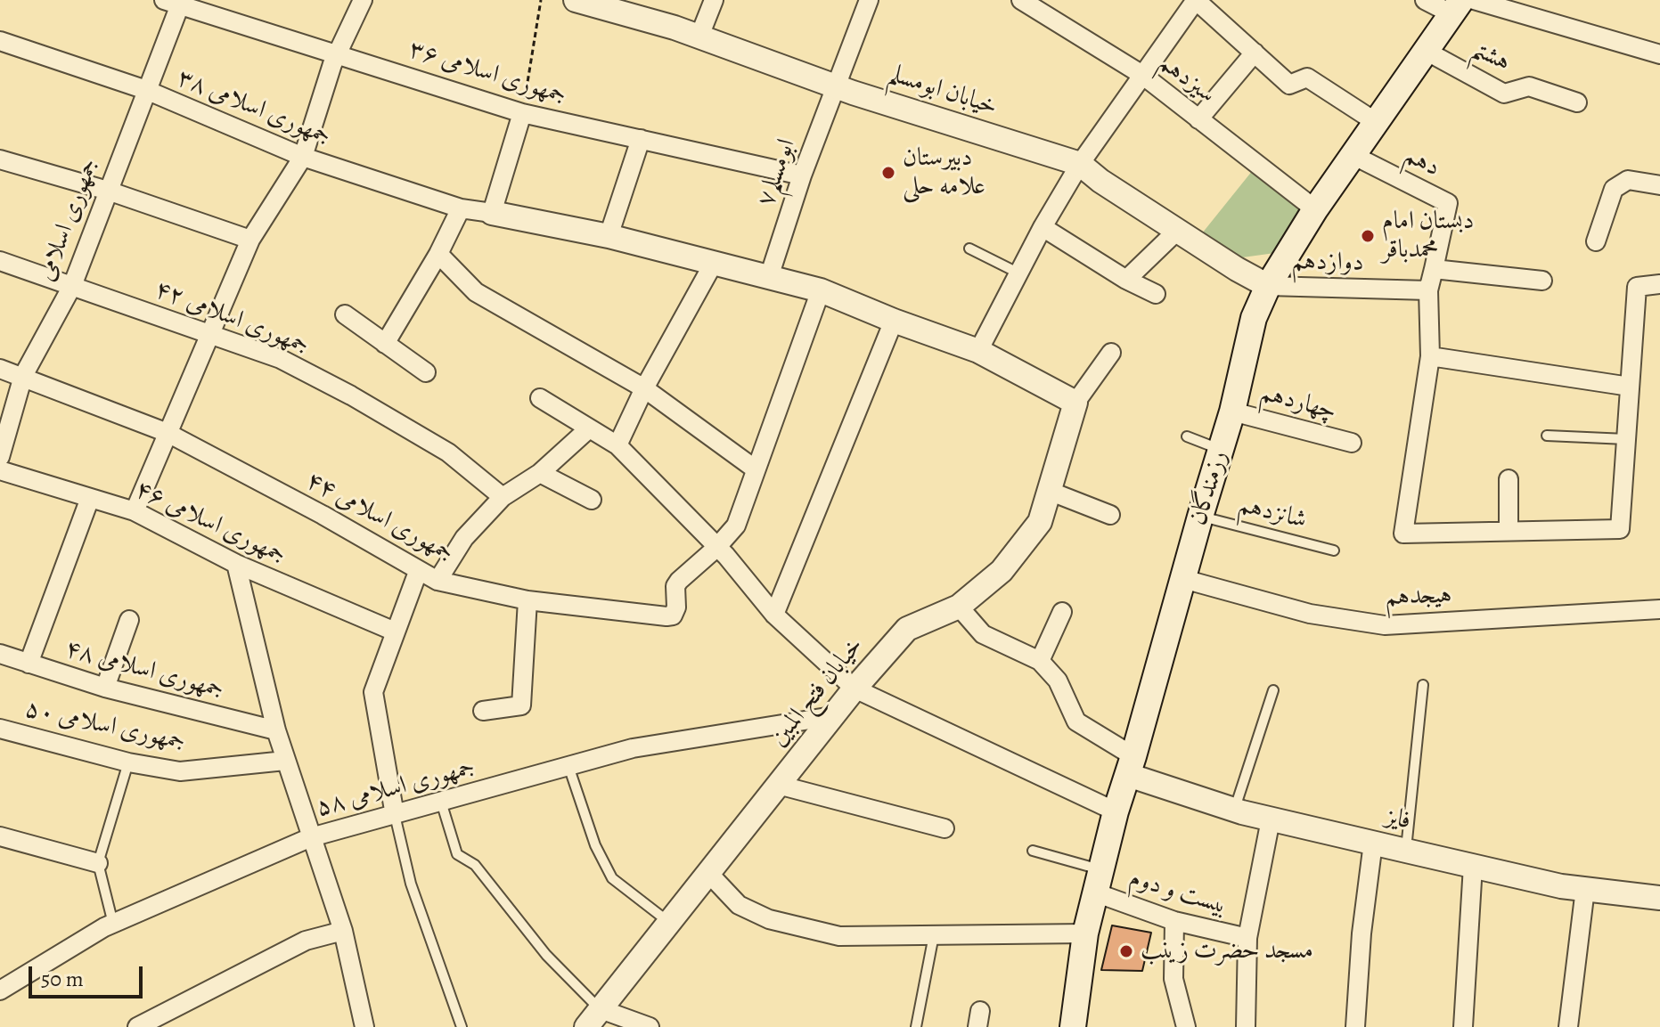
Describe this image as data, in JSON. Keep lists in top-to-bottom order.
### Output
{
  "streets": {
    "main road": ["رزمندگان"],
    "street": [
      "هشتم",
      "جمهوری اسلامی ۳۶",
      "سیزدهم",
      "خیابان ابومسلم",
      "جمهوری اسلامی ۳۸",
      "دهم",
      "ابومسلم۷",
      "جمهوری اسلامی",
      "دوازدهم",
      "جمهوری اسلامی ۴۲",
      "چهاردهم",
      "جمهوری اسلامی ۴۴",
      "جمهوری اسلامی ۴۶",
      "هیجدهم",
      "جمهوری اسلامی ۴۸",
      "خیابان فتح المبین",
      "جمهوری اسلامی ۵۰",
      "جمهوری اسلامی ۵۸",
      "فایز",
      "بیست و دوم"
    ],
    "lane": ["شانزدهم"]
  },
  "crossings": [
    ["هشتم", "رزمندگان"],
    ["جمهوری اسلامی ۳۶", "ابومسلم۷"],
    ["جمهوری اسلامی ۳۶", "جمهوری اسلامی"],
    ["سیزدهم", "رزمندگان"],
    ["خیابان ابومسلم", "ابومسلم۷"],
    ["خیابان ابومسلم", "دوازدهم"],
    ["خیابان ابومسلم", "رزمندگان"],
    ["جمهوری اسلامی ۳۸", "جمهوری اسلامی"],
    ["دهم", "رزمندگان"],
    ["جمهوری اسلامی", "جمهوری اسلامی ۴۲"],
    ["جمهوری اسلامی", "جمهوری اسلامی ۴۴"],
    ["دوازدهم", "رزمندگان"],
    ["چهاردهم", "رزمندگان"],
    ["رزمندگان", "شانزدهم"],
    ["رزمندگان", "هیجدهم"],
    ["رزمندگان", "فایز"],
    ["رزمندگان", "بیست و دوم"],
    ["خیابان فتح المبین", "جمهوری اسلامی ۵۸"]
  ],
  "places": ["دبیرستان علامه حلی", "دبستان امام محمدباقر", "مسجد حضرت زینب"],
  "scale_bar": "50 m"
}
